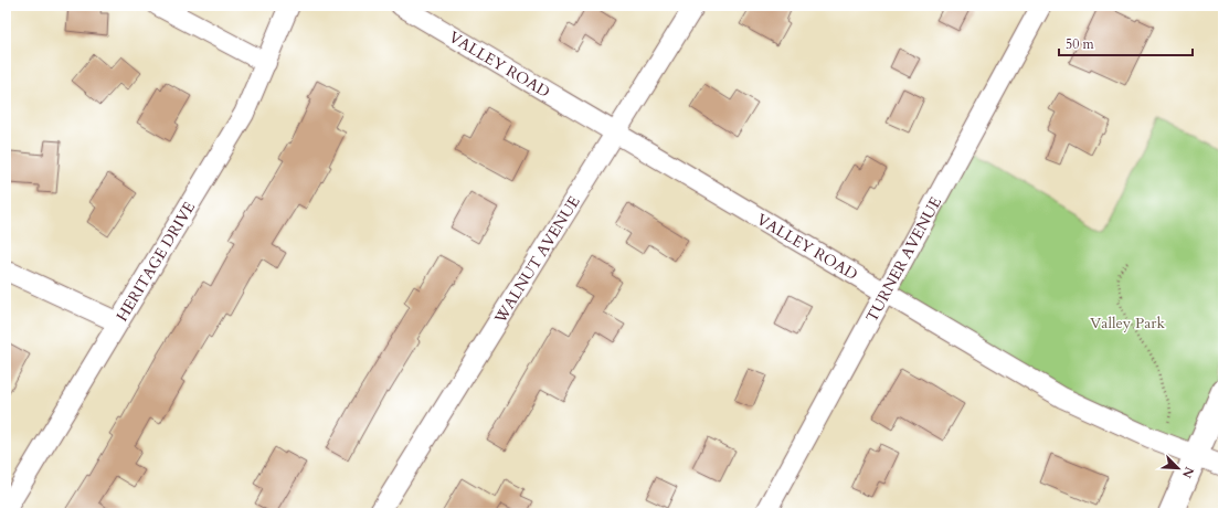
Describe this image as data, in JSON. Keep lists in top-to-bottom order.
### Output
{
  "streets": {
    "street": [
      "VALLEY ROAD",
      "WALNUT AVENUE",
      "TURNER AVENUE",
      "HERITAGE DRIVE"
    ]
  },
  "crossings": [
    ["VALLEY ROAD", "WALNUT AVENUE"],
    ["VALLEY ROAD", "TURNER AVENUE"]
  ],
  "parks": ["Valley Park"],
  "scale_bar": "50 m",
  "north": "bottom right"
}
